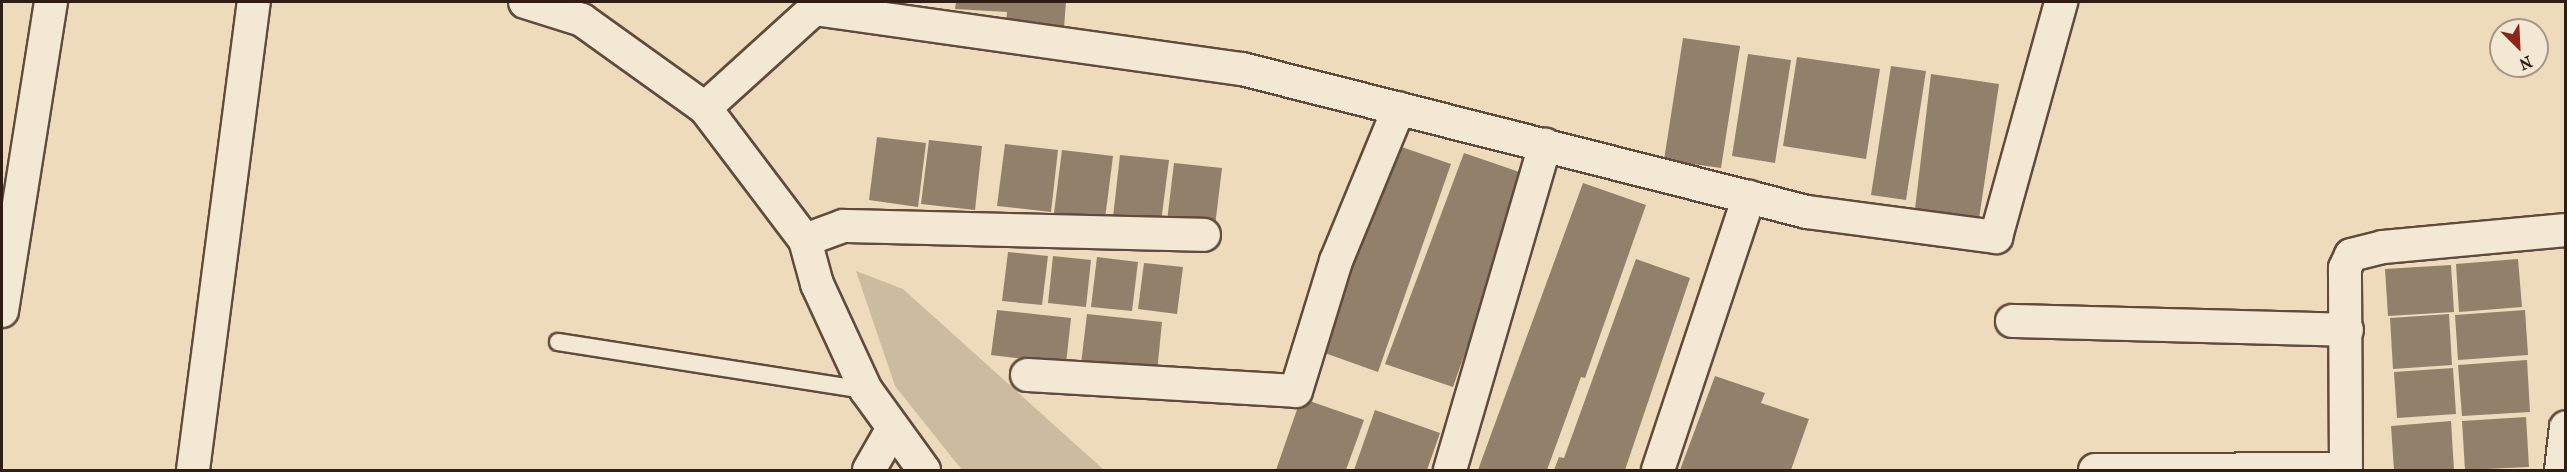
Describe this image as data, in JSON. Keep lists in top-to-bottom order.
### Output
{
  "north": "bottom right"
}
